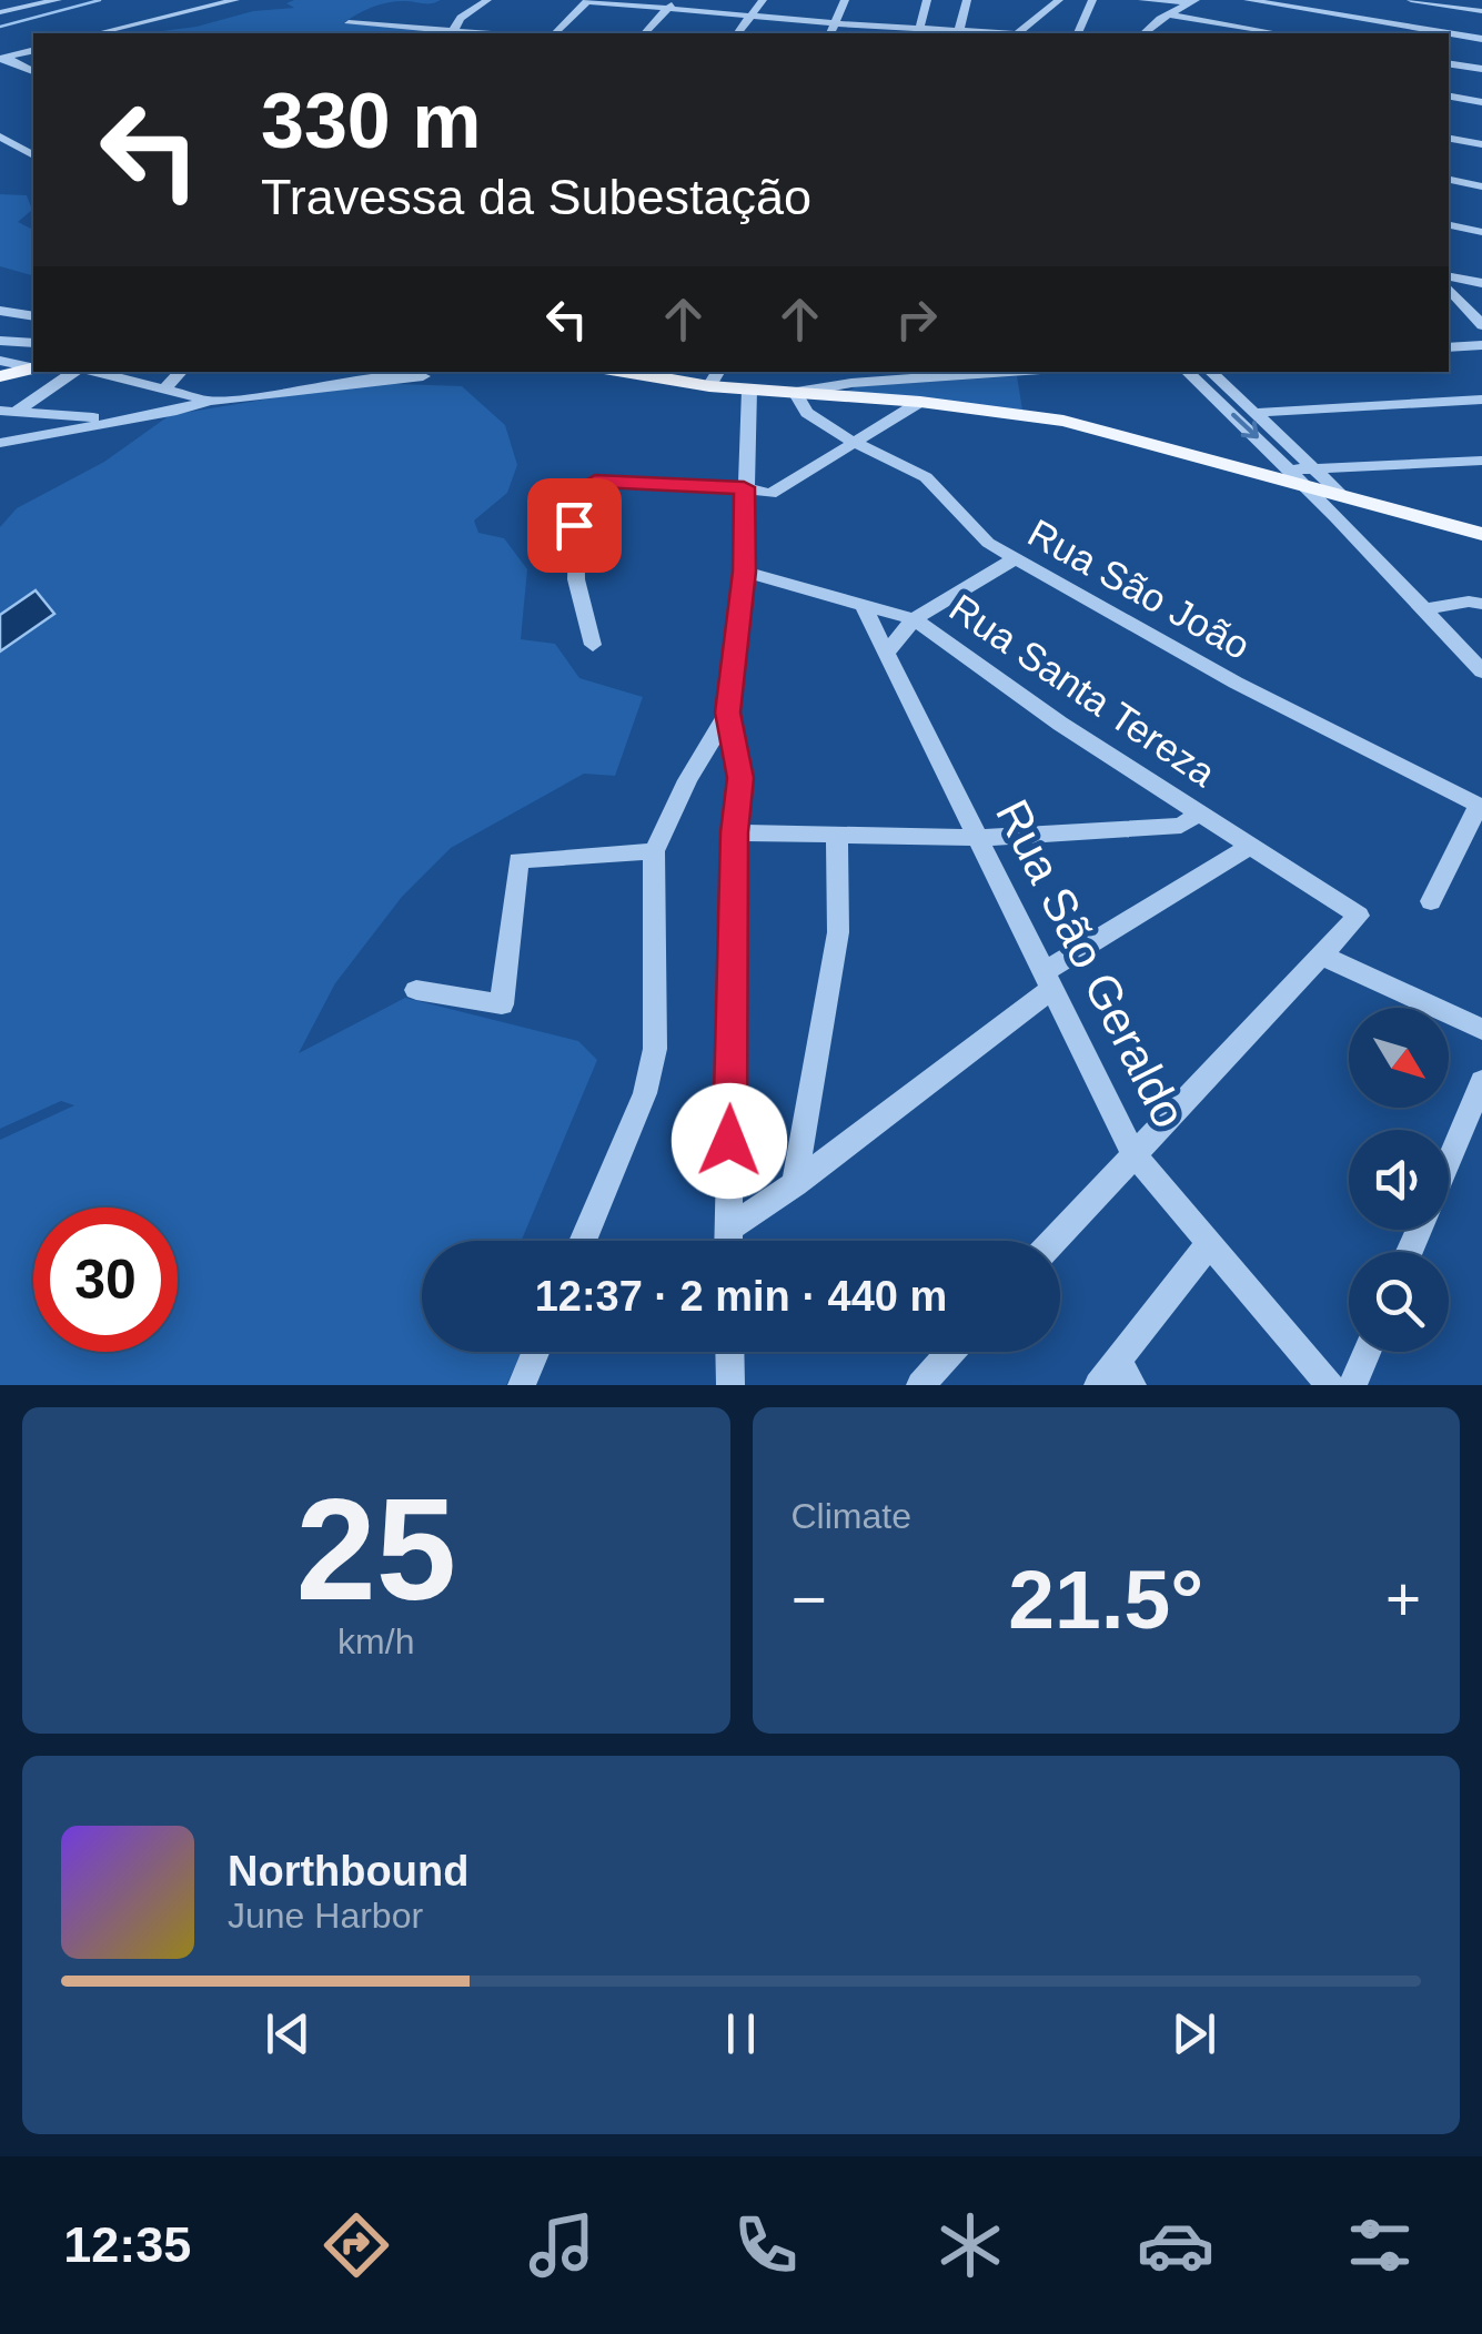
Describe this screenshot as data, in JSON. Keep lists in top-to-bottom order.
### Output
{
  "streets": {
    "street": ["Rua São João", "Rua Santa Tereza", "Rua São Geraldo"]
  },
  "crossings": [
    ["Rua Santa Tereza", "Rua São Geraldo"]
  ],
  "north": "bottom right",
  "page": {
    "turn": ["330 m", "Travessa da Subestação"],
    "limit": "30",
    "trip": "12:37 · 2 min · 440 m",
    "tile": [
      ["25", "km/h"],
      "Climate"
    ],
    "heat": ["−", "21.5°", "+"],
    "song": ["Northbound", "June Harbor"],
    "tabs": "12:35"
  }
}
